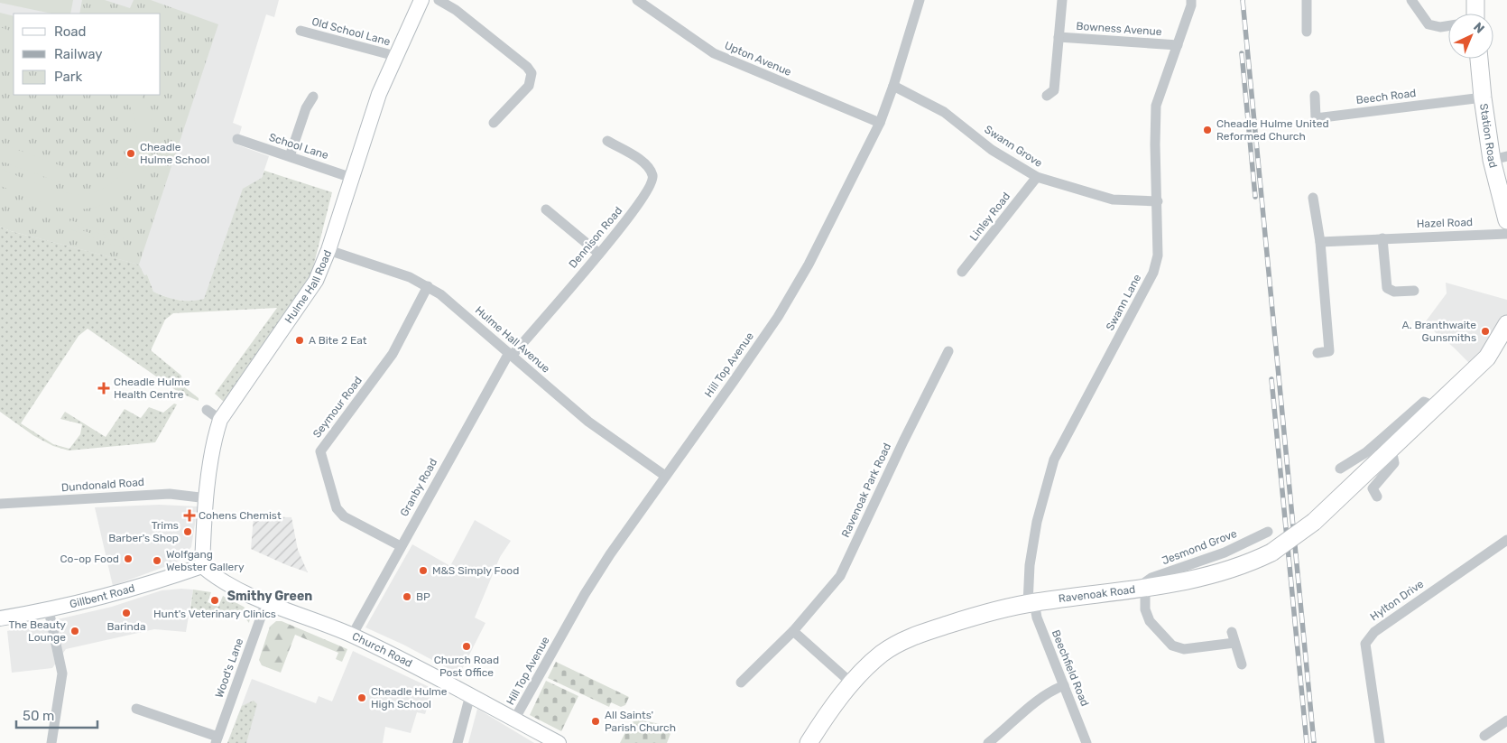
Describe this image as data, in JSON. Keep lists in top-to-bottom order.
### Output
{
  "streets": {
    "main road": [
      "Station Road",
      "Hulme Hall Road",
      "Ravenoak Road",
      "Gillbent Road",
      "Church Road"
    ],
    "street": [
      "Bowness Avenue",
      "Old School Lane",
      "Upton Avenue",
      "Beech Road",
      "School Lane",
      "Swann Grove",
      "Linley Road",
      "Hazel Road",
      "Dennison Road",
      "Swann Lane",
      "Hulme Hall Avenue",
      "Hill Top Avenue",
      "Seymour Road",
      "Dundonald Road",
      "Granby Road",
      "Ravenoak Park Road",
      "Jesmond Grove",
      "Hylton Drive",
      "Wood's Lane",
      "Beechfield Road"
    ]
  },
  "crossings": [
    ["Bowness Avenue", "Swann Lane"],
    ["Old School Lane", "Hulme Hall Road"],
    ["Upton Avenue", "Hill Top Avenue"],
    ["Beech Road", "Station Road"],
    ["School Lane", "Hulme Hall Road"],
    ["Swann Grove", "Linley Road"],
    ["Swann Grove", "Swann Lane"],
    ["Swann Grove", "Hill Top Avenue"],
    ["Dennison Road", "Hulme Hall Avenue"],
    ["Dennison Road", "Granby Road"],
    ["Hulme Hall Road", "Hulme Hall Avenue"],
    ["Hulme Hall Road", "Dundonald Road"],
    ["Hulme Hall Road", "Gillbent Road"],
    ["Hulme Hall Road", "Church Road"],
    ["Swann Lane", "Ravenoak Road"],
    ["Swann Lane", "Beechfield Road"],
    ["Hulme Hall Avenue", "Hill Top Avenue"],
    ["Hulme Hall Avenue", "Seymour Road"],
    ["Hulme Hall Avenue", "Granby Road"],
    ["Hill Top Avenue", "Church Road"],
    ["Seymour Road", "Granby Road"],
    ["Granby Road", "Church Road"],
    ["Jesmond Grove", "Ravenoak Road"],
    ["Ravenoak Road", "Beechfield Road"],
    ["Gillbent Road", "Church Road"],
    ["Church Road", "Wood's Lane"]
  ],
  "districts": ["Smithy Green"],
  "places": {
    "other": [
      "Cheadle Hulme United Reformed Church",
      "Cheadle Hulme School",
      "A. Branthwaite Gunsmiths",
      "A Bite 2 Eat",
      "Trims Barber's Shop",
      "Co-op Food",
      "Wolfgang Webster Gallery",
      "M&S Simply Food",
      "BP",
      "Hunt's Veterinary Clinics",
      "Barinda",
      "The Beauty Lounge",
      "Church Road Post Office",
      "Cheadle Hulme High School",
      "All Saints' Parish Church"
    ],
    "health": ["Cheadle Hulme Health Centre", "Cohens Chemist"]
  },
  "legend": ["Road", "Railway", "Park"],
  "scale_bar": "50 m",
  "north": "top right"
}
